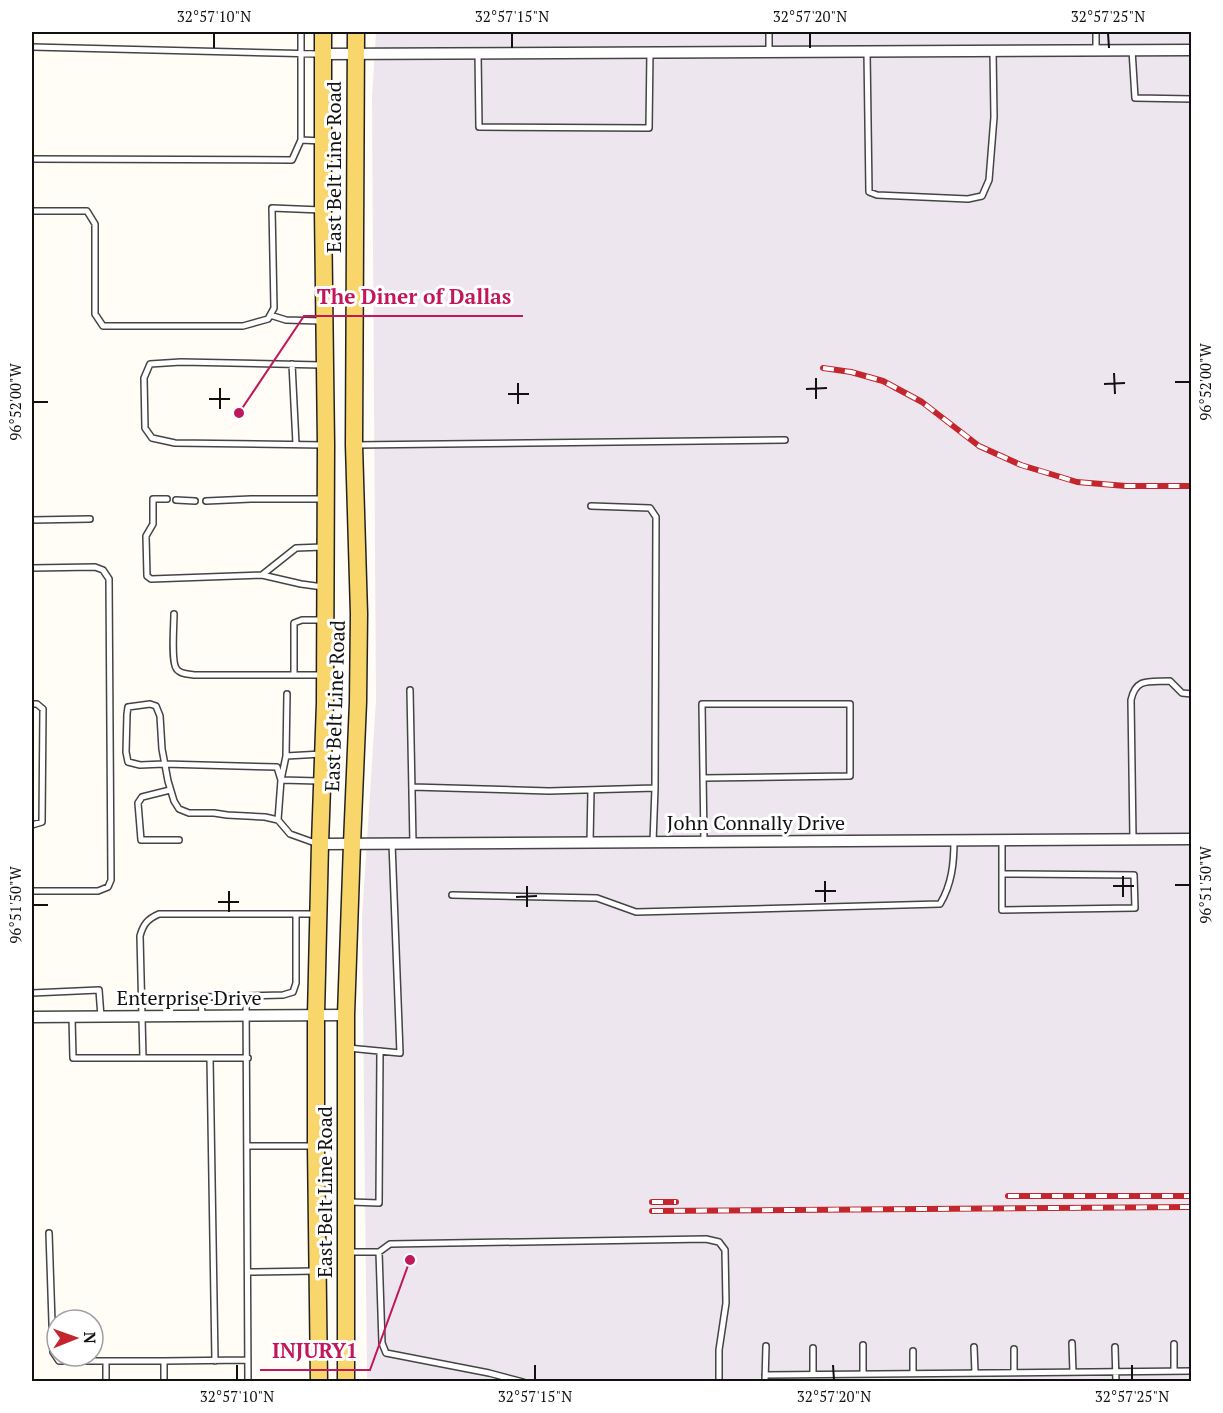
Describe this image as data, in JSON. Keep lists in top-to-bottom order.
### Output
{
  "streets": {
    "main road": ["East Belt Line Road"],
    "street": ["John Connally Drive", "Enterprise Drive"]
  },
  "crossings": [
    ["East Belt Line Road", "John Connally Drive"],
    ["East Belt Line Road", "Enterprise Drive"]
  ],
  "places": ["The Diner of Dallas", "INJURY1"],
  "north": "right",
  "coordinates": [
    "32°57'10\"N",
    "32°57'15\"N",
    "32°57'20\"N",
    "32°57'25\"N",
    "96°52'00\"W",
    "96°51'50\"W"
  ]
}
